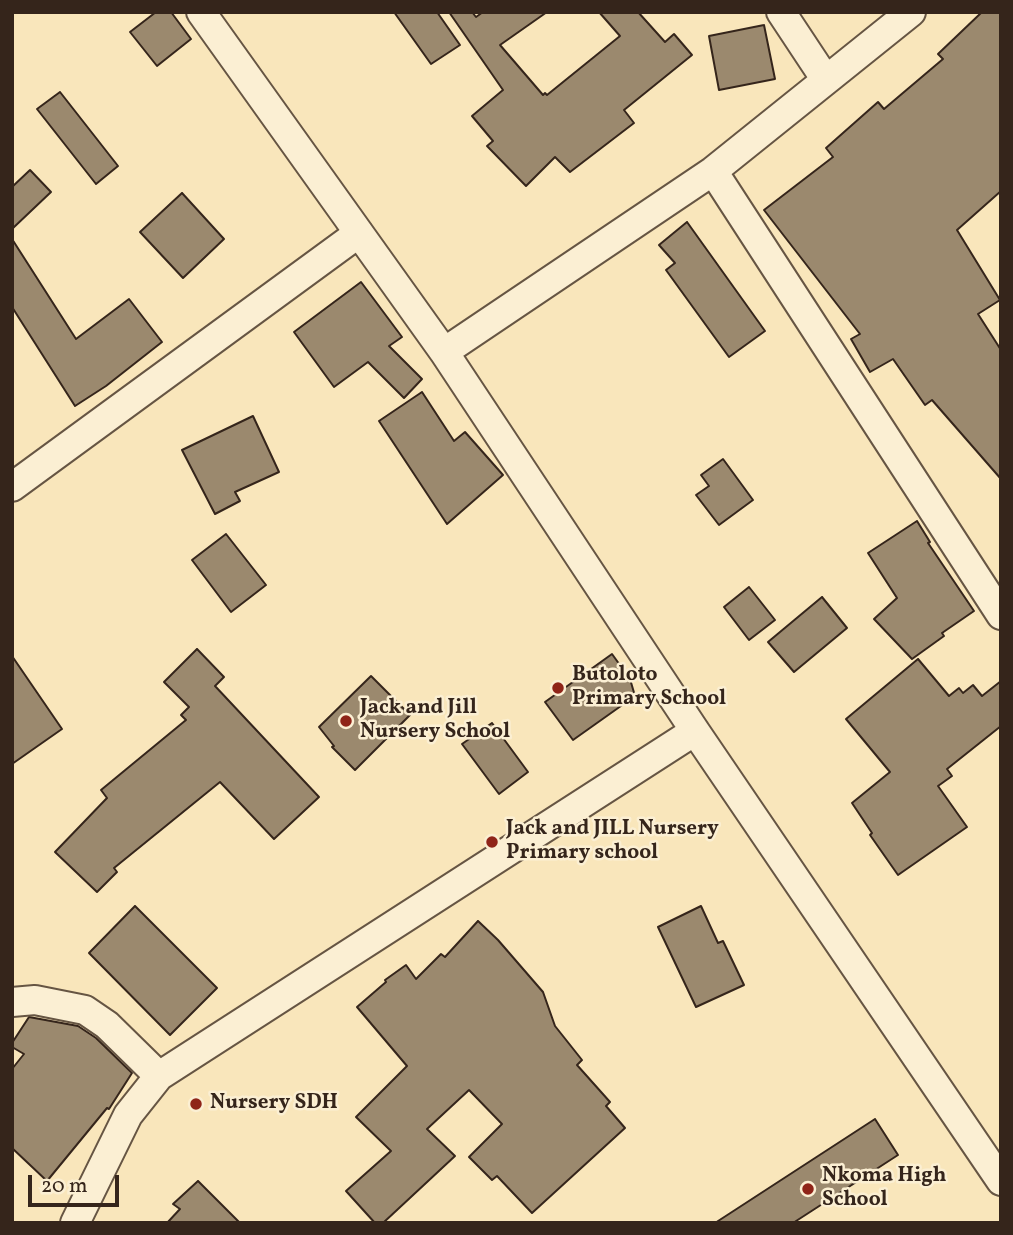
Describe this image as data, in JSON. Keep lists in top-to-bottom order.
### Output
{
  "places": [
    "Butoloto Primary School",
    "Jack and Jill Nursery School",
    "Jack and JILL Nursery Primary school",
    "Nursery SDH",
    "Nkoma High School"
  ],
  "scale_bar": "20 m"
}
